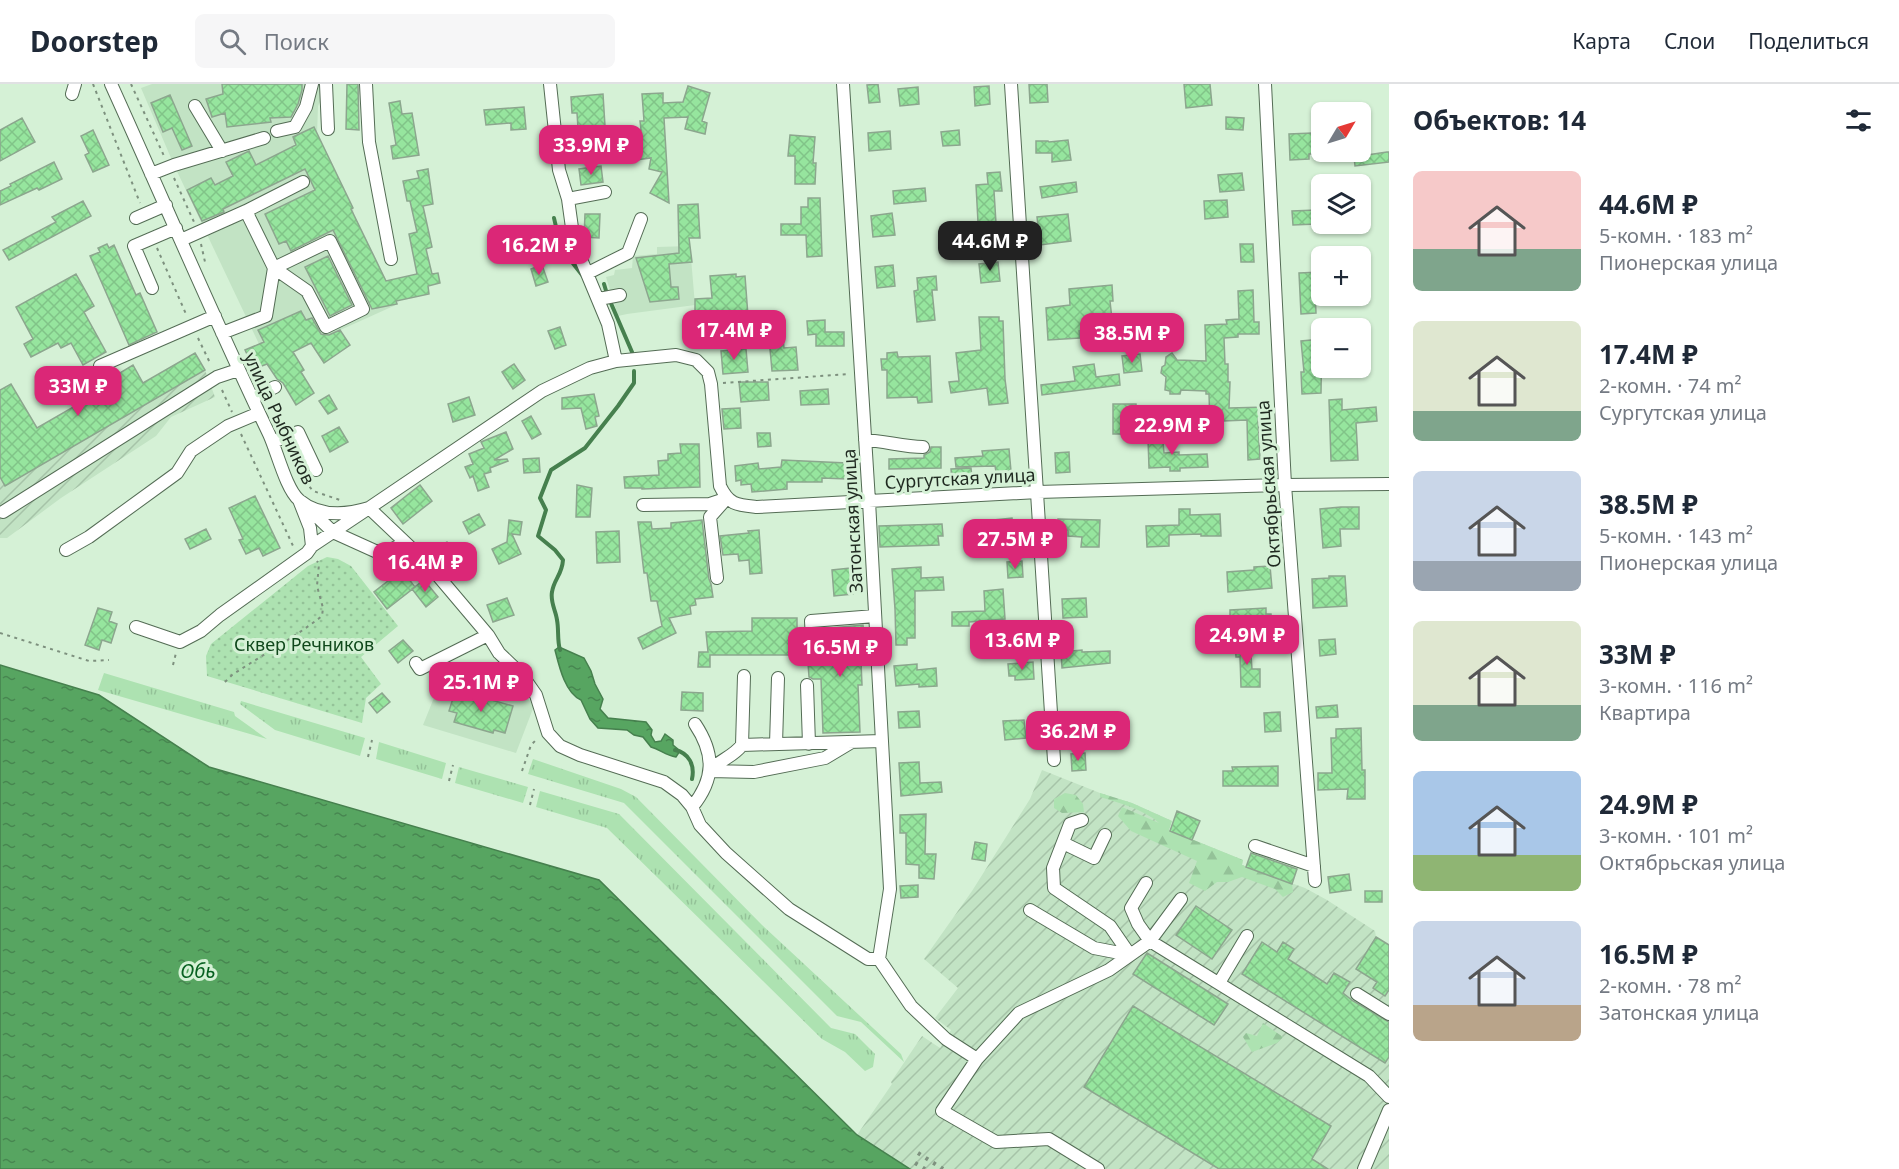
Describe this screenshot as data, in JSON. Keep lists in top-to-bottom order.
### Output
{
  "streets": {
    "street": [
      "улица Рыбников",
      "Сургутская улица",
      "Октябрьская улица",
      "Затонская улица"
    ]
  },
  "crossings": [
    ["Сургутская улица", "Октябрьская улица"],
    ["Сургутская улица", "Затонская улица"]
  ],
  "water": ["Обь"],
  "parks": ["Сквер Речников"],
  "north": "top right",
  "page": {
    "header": "Doorstep",
    "search": "Поиск",
    "nav": ["Карта", "Слои", "Поделиться"],
    "heading": "Объектов: 14",
    "map_buttons": ["+", "−"],
    "price": [
      "33.9M ₽",
      "44.6M ₽",
      "16.2M ₽",
      "17.4M ₽",
      "38.5M ₽",
      "33M ₽",
      "22.9M ₽",
      "27.5M ₽",
      "16.4M ₽",
      "24.9M ₽",
      "13.6M ₽",
      "16.5M ₽",
      "25.1M ₽",
      "36.2M ₽"
    ],
    "list": [
      {
        "name": "44.6M ₽",
        "note": "5-комн. · 183 m² · Пионерская улица"
      },
      {
        "name": "17.4M ₽",
        "note": "2-комн. · 74 m² · Сургутская улица"
      },
      {
        "name": "38.5M ₽",
        "note": "5-комн. · 143 m² · Пионерская улица"
      },
      {
        "name": "33M ₽",
        "note": "3-комн. · 116 m² · Квартира"
      },
      {
        "name": "24.9M ₽",
        "note": "3-комн. · 101 m² · Октябрьская улица"
      },
      {
        "name": "16.5M ₽",
        "note": "2-комн. · 78 m² · Затонская улица"
      }
    ]
  }
}
